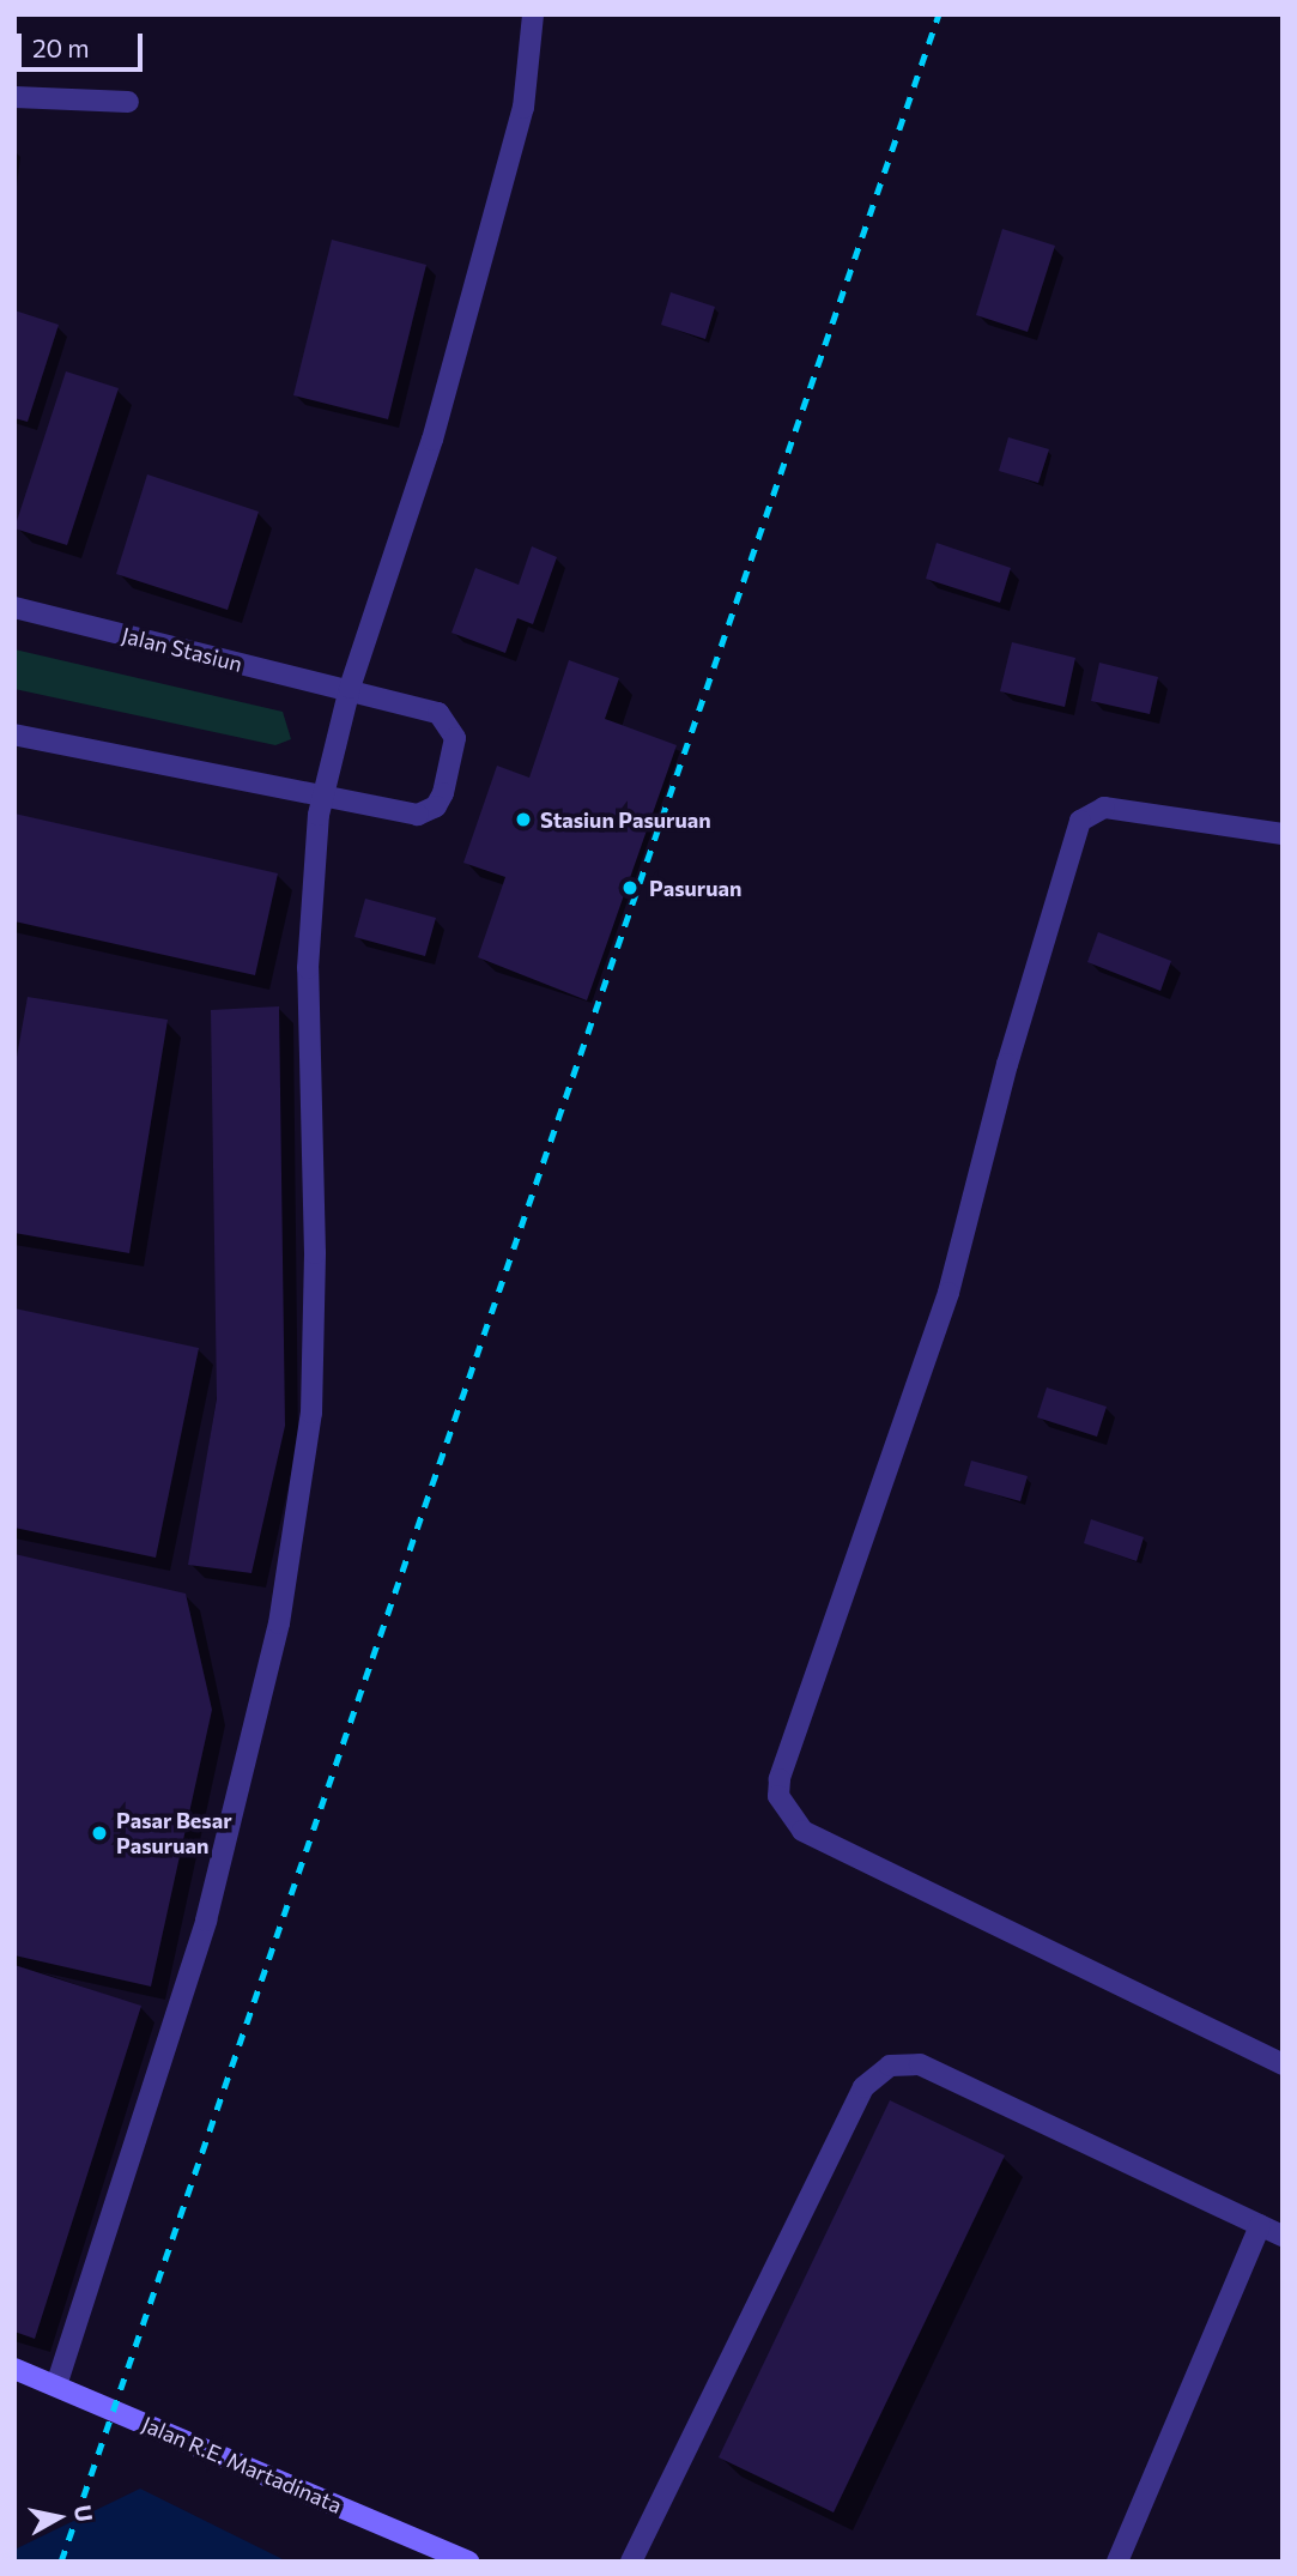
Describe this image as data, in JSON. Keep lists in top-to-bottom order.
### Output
{
  "streets": {
    "street": ["Jalan Stasiun", "Jalan R.E. Martadinata"]
  },
  "places": ["Stasiun Pasuruan", "Pasuruan", "Pasar Besar Pasuruan"],
  "scale_bar": "20 m",
  "north": "right"
}
